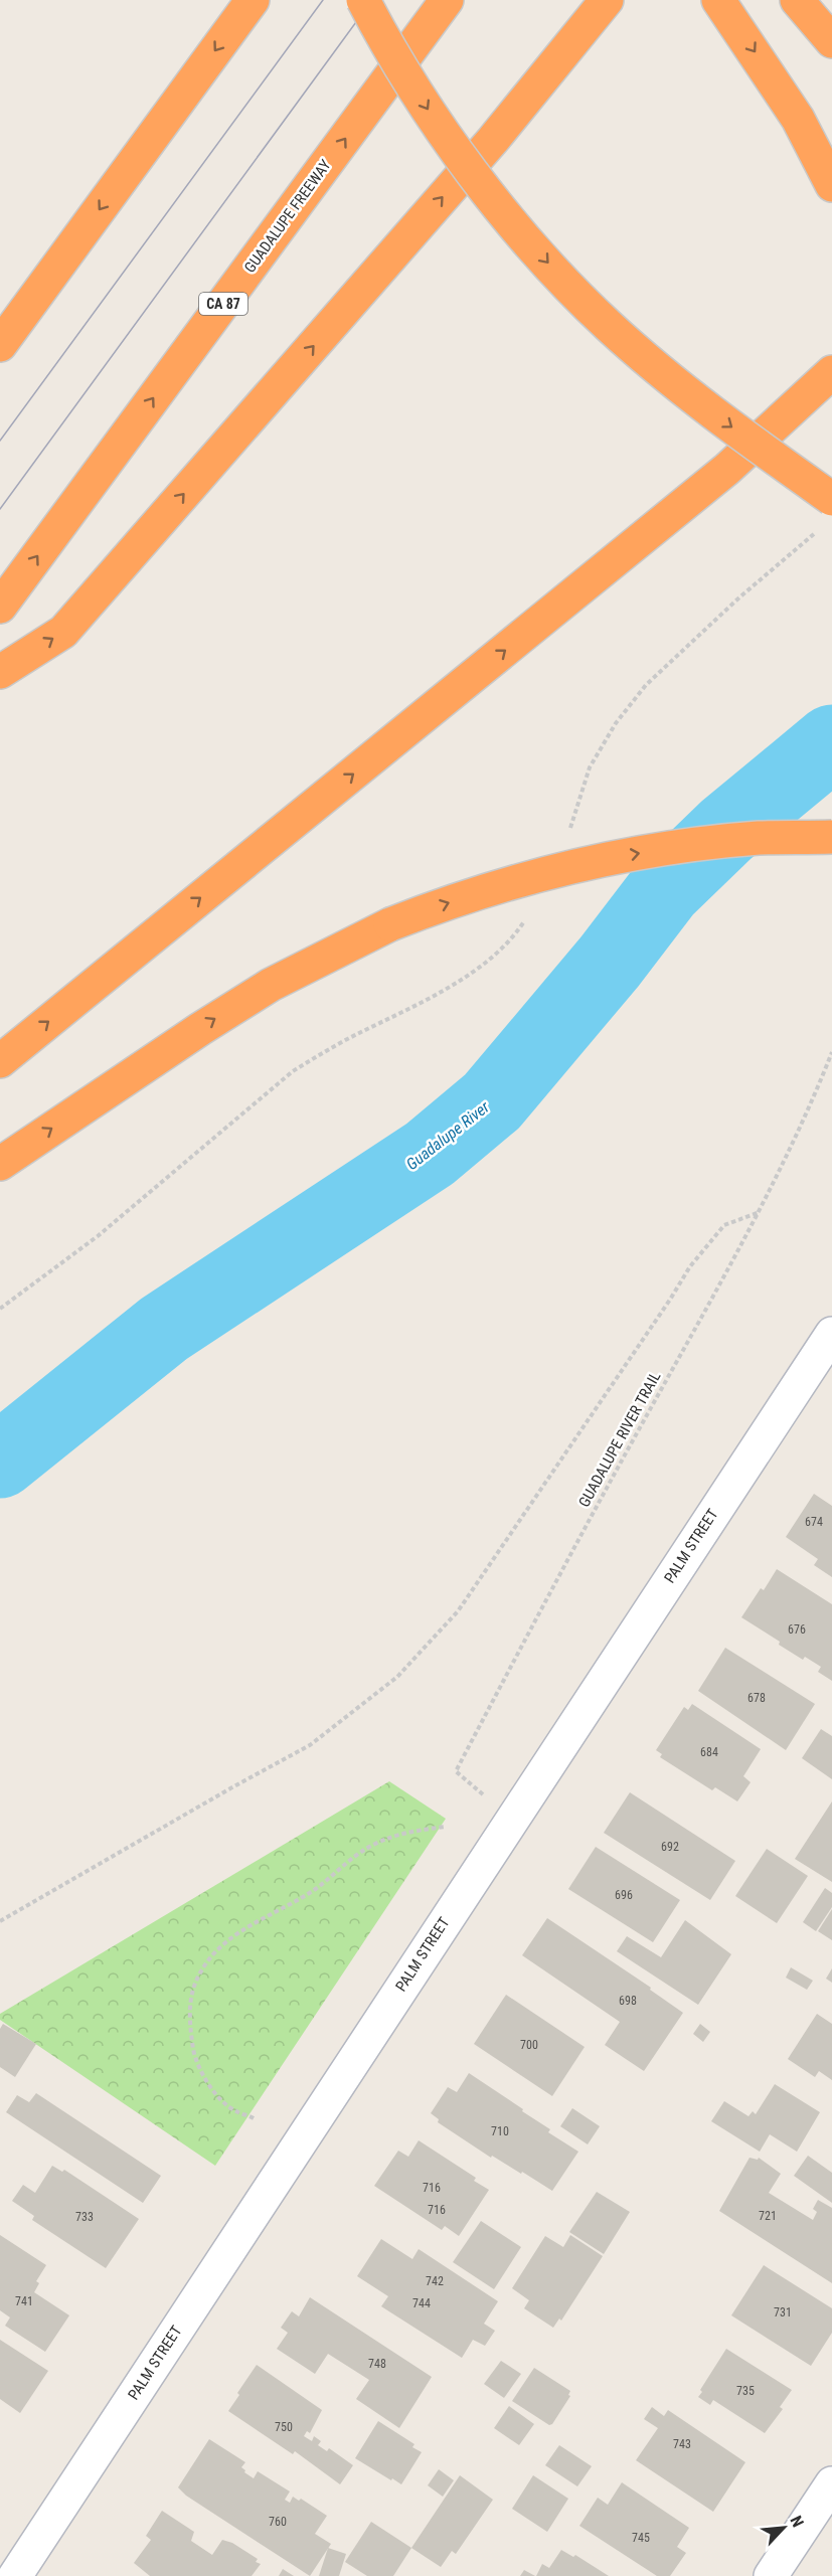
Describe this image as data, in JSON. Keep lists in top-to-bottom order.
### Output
{
  "streets": {
    "highway": ["GUADALUPE FREEWAY", "CA 87"],
    "street": ["PALM STREET"],
    "path": ["GUADALUPE RIVER TRAIL"]
  },
  "crossings": [
    ["GUADALUPE RIVER TRAIL", "PALM STREET"]
  ],
  "water": ["Guadalupe River"],
  "house_numbers": [
    "674",
    "676",
    "678",
    "684",
    "692",
    "696",
    "698",
    "700",
    "710",
    "716",
    "716",
    "721",
    "733",
    "742",
    "741",
    "744",
    "731",
    "748",
    "735",
    "750",
    "743",
    "760",
    "745"
  ],
  "north": "top right"
}
